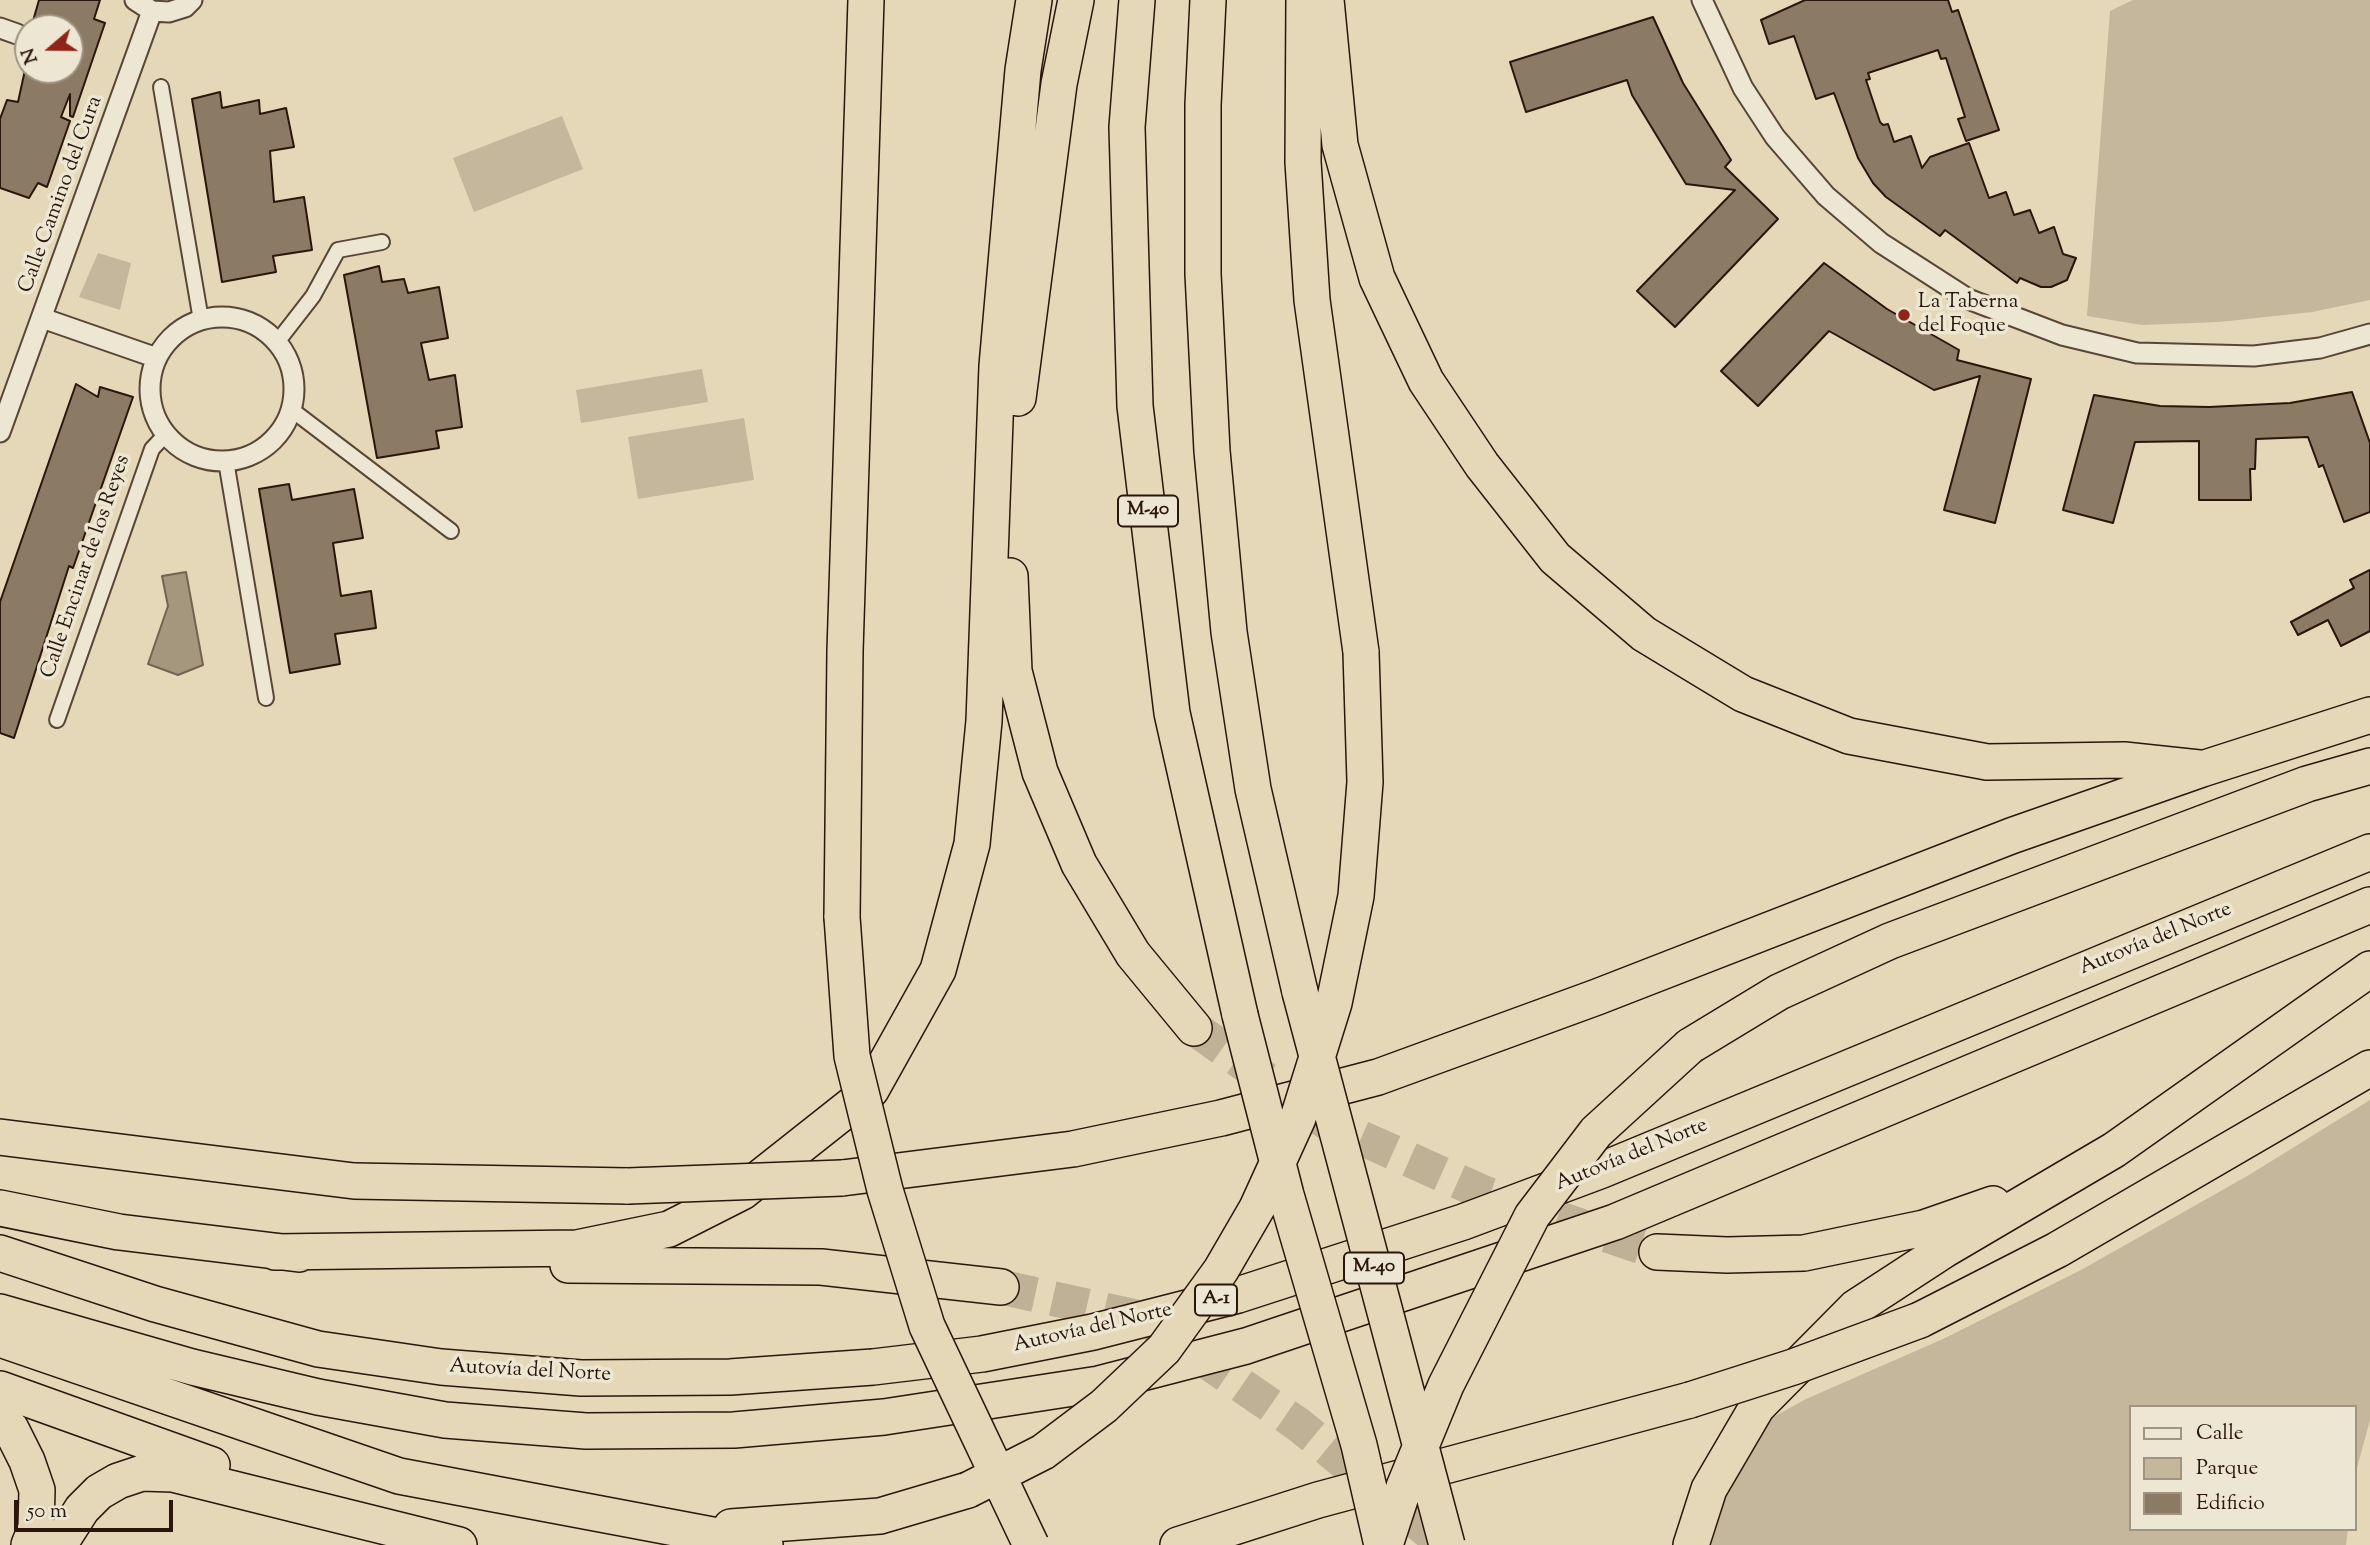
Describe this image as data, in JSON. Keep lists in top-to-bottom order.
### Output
{
  "streets": {
    "highway": ["M-40", "Autovía del Norte", "A-1"],
    "street": ["Calle Camino del Cura", "Calle Encinar de los Reyes"]
  },
  "places": ["La Taberna del Foque"],
  "legend": ["Calle", "Parque", "Edificio"],
  "scale_bar": "50 m",
  "north": "left"
}
